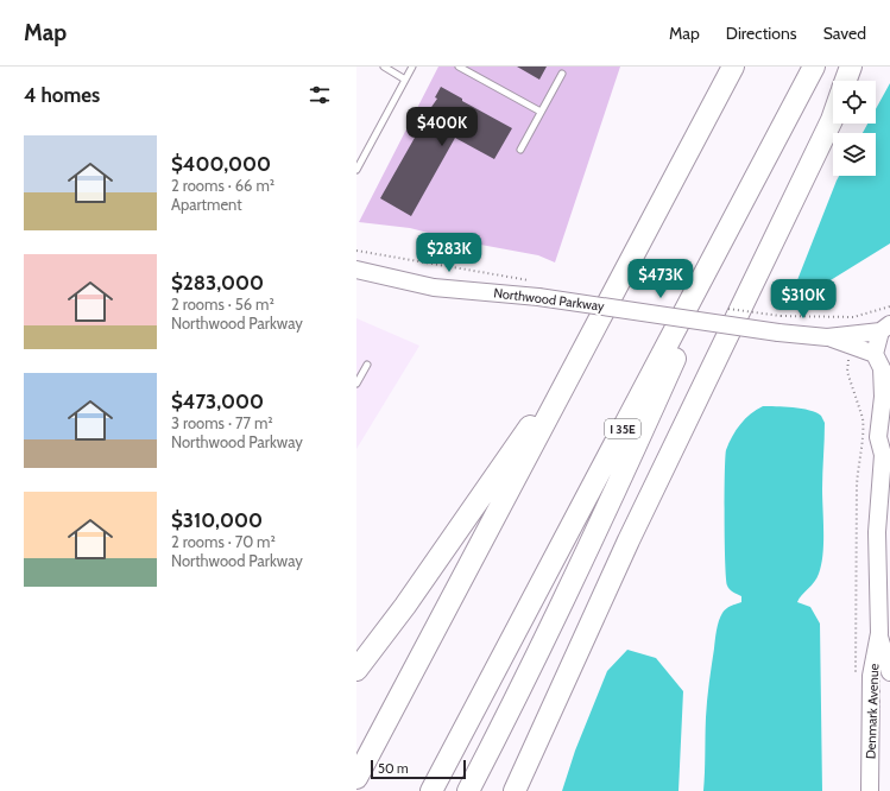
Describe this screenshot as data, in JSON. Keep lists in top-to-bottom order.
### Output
{
  "streets": {
    "highway": ["I 35E"],
    "street": ["Northwood Parkway", "Denmark Avenue"]
  },
  "crossings": [
    ["Northwood Parkway", "Denmark Avenue"]
  ],
  "scale_bar": "50 m",
  "page": {
    "header": "Map",
    "nav": ["Map", "Directions", "Saved"],
    "heading": "4 homes",
    "price": [
      "$400K",
      "$283K",
      "$473K",
      "$310K"
    ],
    "list": [
      {
        "name": "$400,000",
        "note": "2 rooms · 66 m² · Apartment"
      },
      {
        "name": "$283,000",
        "note": "2 rooms · 56 m² · Northwood Parkway"
      },
      {
        "name": "$473,000",
        "note": "3 rooms · 77 m² · Northwood Parkway"
      },
      {
        "name": "$310,000",
        "note": "2 rooms · 70 m² · Northwood Parkway"
      }
    ],
    "scale": "50 m"
  }
}
